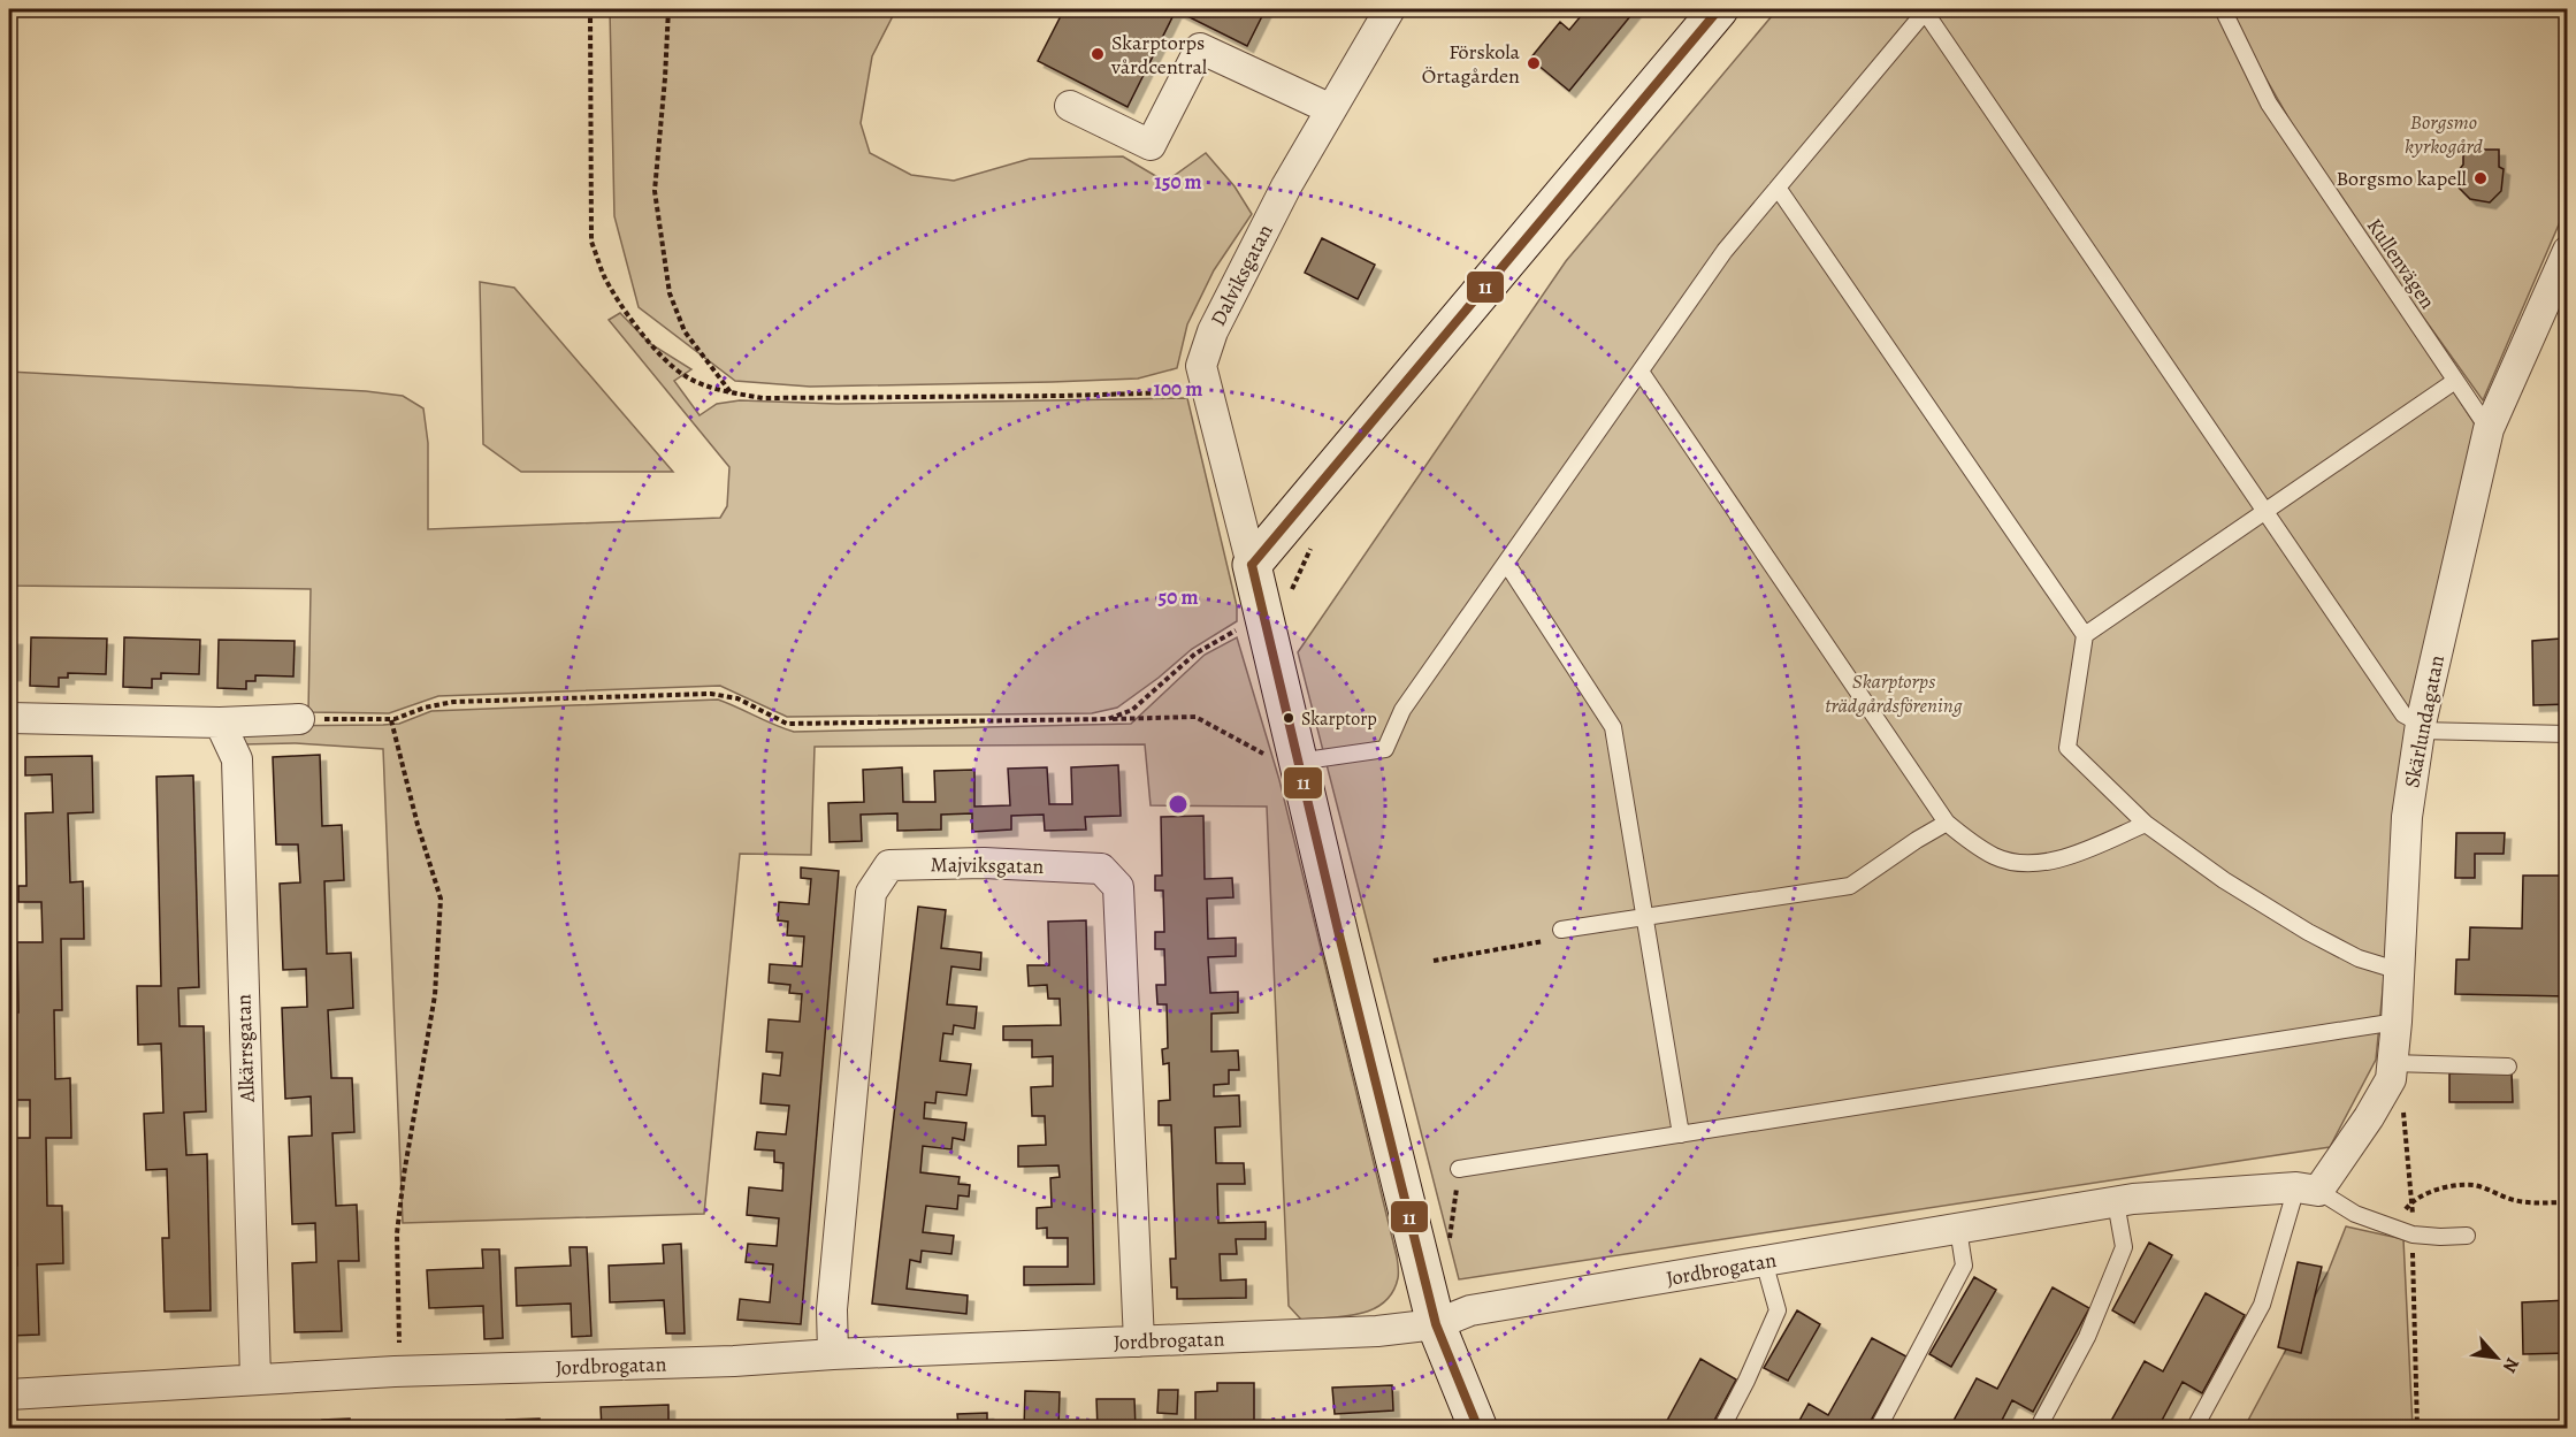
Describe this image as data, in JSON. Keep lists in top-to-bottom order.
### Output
{
  "streets": {
    "street": [
      "Dalviksgatan",
      "Skärlundagatan",
      "Majviksgatan",
      "Alkärrsgatan",
      "Jordbrogatan"
    ],
    "lane": ["Kullenvägen"]
  },
  "crossings": [
    ["Kullenvägen", "Skärlundagatan"],
    ["Dalviksgatan", "Jordbrogatan"],
    ["Skärlundagatan", "Jordbrogatan"],
    ["Majviksgatan", "Jordbrogatan"],
    ["Alkärrsgatan", "Jordbrogatan"]
  ],
  "parks": ["Borgsmo kyrkogård", "Skarptorps trädgårdsförening"],
  "places": [
    "Skarptorps vårdcentral",
    "Förskola Örtagården",
    "Borgsmo kapell",
    "Skarptorp"
  ],
  "lines": ["transit line 11"],
  "north": "bottom right",
  "rings": ["150 m", "100 m", "50 m"]
}
